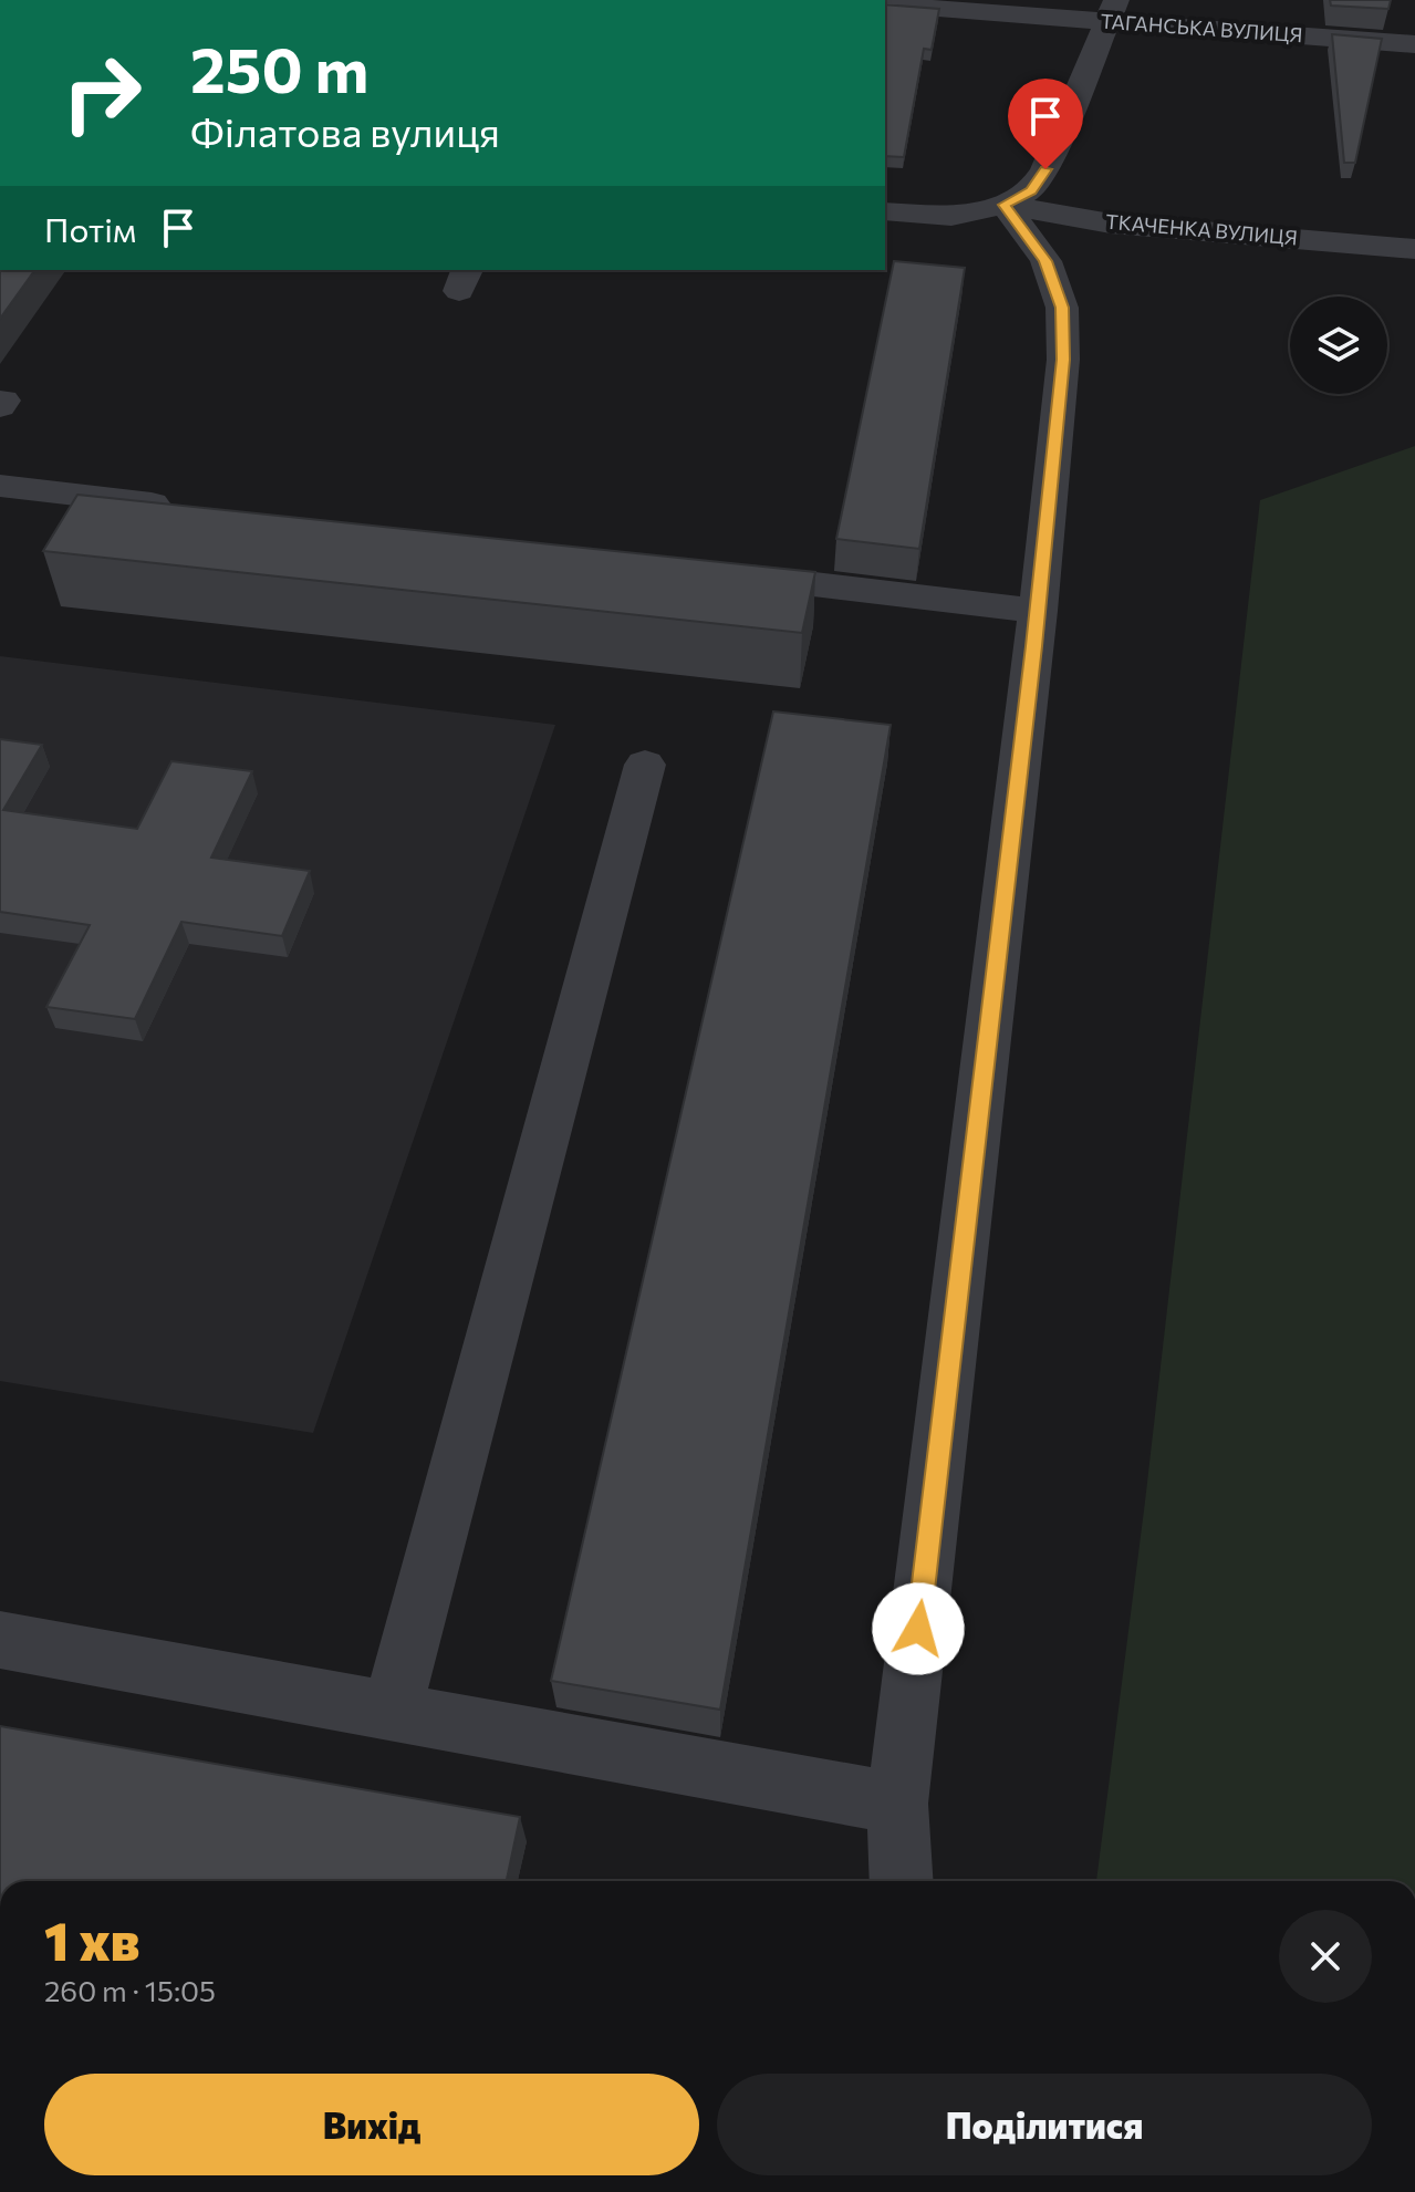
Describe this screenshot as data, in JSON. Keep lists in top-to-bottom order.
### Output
{
  "streets": {
    "street": ["ТАГАНСЬКА ВУЛИЦЯ", "ТКАЧЕНКА ВУЛИЦЯ"]
  },
  "page": {
    "turn": ["250 m", "Філатова вулиця"],
    "then": "Потім",
    "heading": ["1 хв", "260 m · 15:05"],
    "buttons": ["Вихід", "Поділитися"]
  }
}
